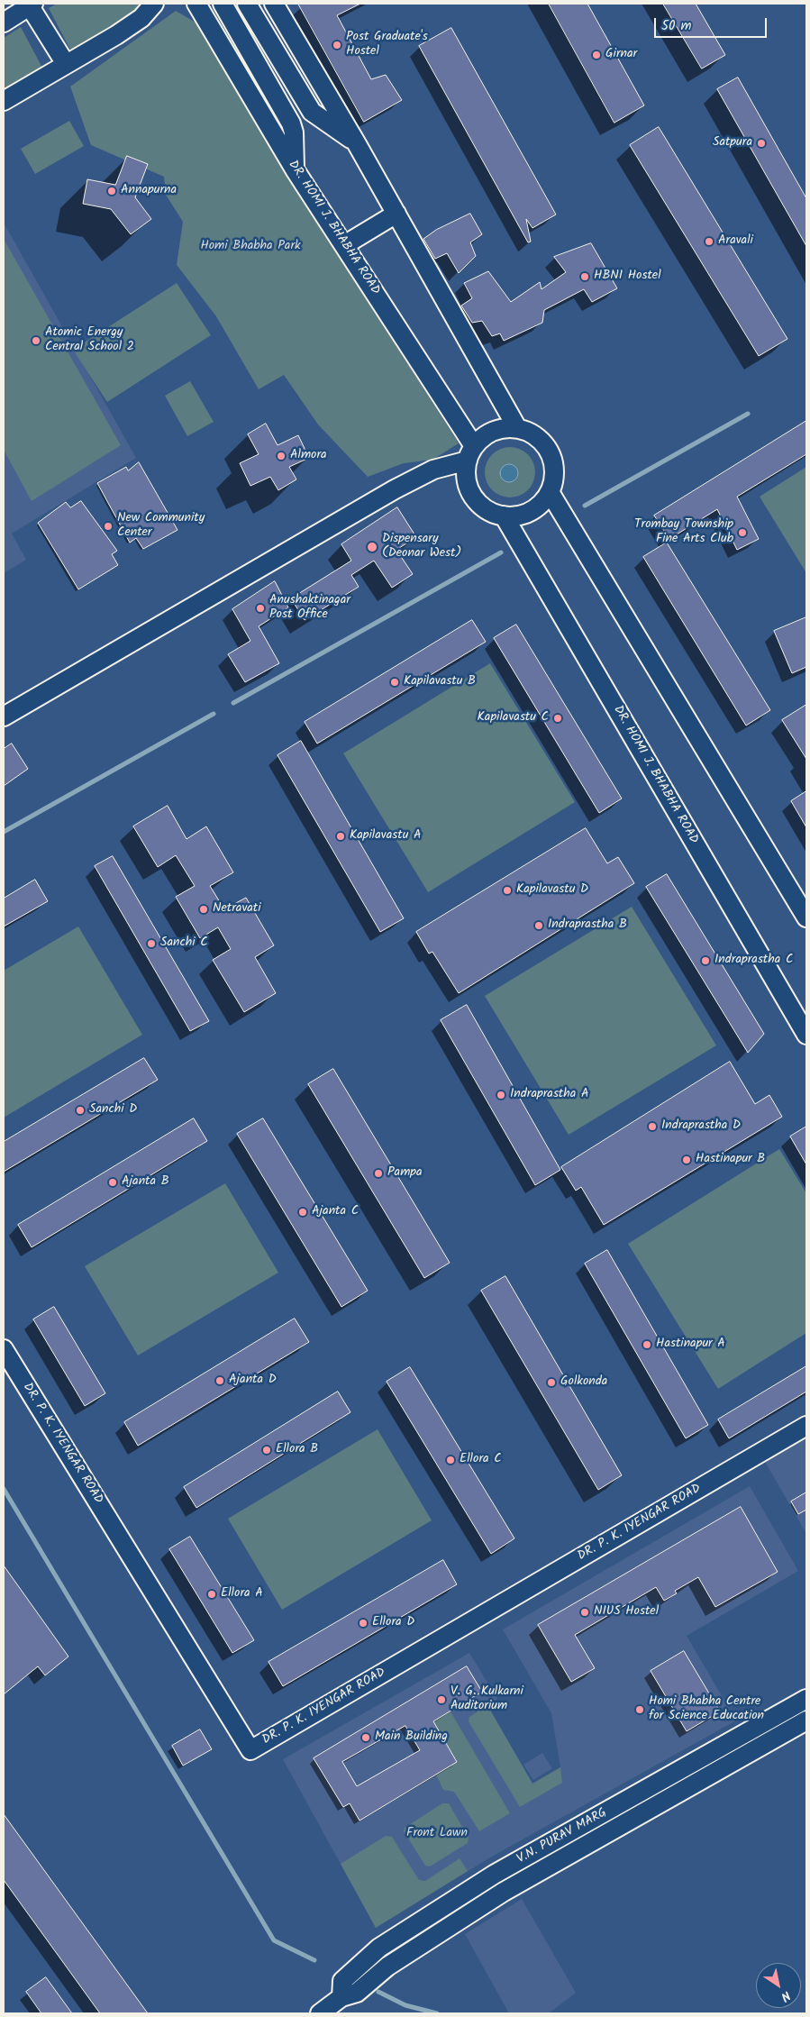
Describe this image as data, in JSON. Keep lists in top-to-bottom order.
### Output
{
  "streets": {
    "street": ["DR. HOMI J. BHABHA ROAD", "DR. P. K. IYENGAR ROAD", "V.N. PURAV MARG"]
  },
  "parks": ["Homi Bhabha Park", "Front Lawn"],
  "places": [
    "Post Graduate's Hostel",
    "Girnar",
    "Satpura",
    "Annapurna",
    "Aravali",
    "HBNI Hostel",
    "Atomic Energy Central School 2",
    "Almora",
    "New Community Center",
    "Trombay Township Fine Arts Club",
    "Dispensary (Deonar West)",
    "Anushaktinagar Post Office",
    "Kapilavastu B",
    "Kapilavastu C",
    "Kapilavastu A",
    "Kapilavastu D",
    "Netravati",
    "Indraprastha B",
    "Sanchi C",
    "Indraprastha C",
    "Indraprastha A",
    "Sanchi D",
    "Indraprastha D",
    "Hastinapur B",
    "Pampa",
    "Ajanta B",
    "Ajanta C",
    "Hastinapur A",
    "Ajanta D",
    "Golkonda",
    "Ellora B",
    "Ellora C",
    "Ellora A",
    "NIUS Hostel",
    "Ellora D",
    "V. G. Kulkarni Auditorium",
    "Homi Bhabha Centre for Science Education",
    "Main Building"
  ],
  "scale_bar": "50 m",
  "north": "bottom right"
}
